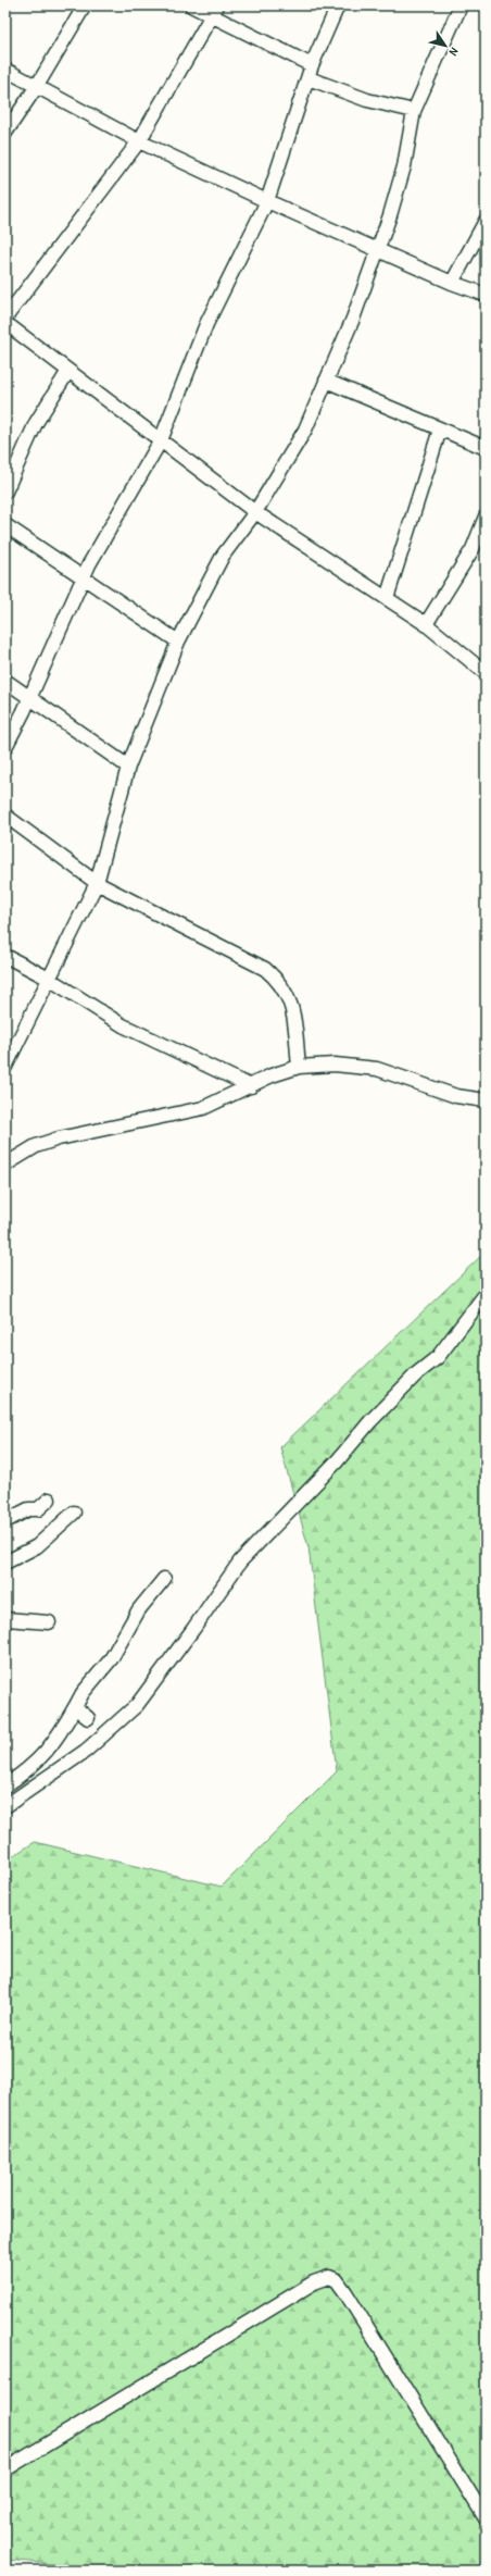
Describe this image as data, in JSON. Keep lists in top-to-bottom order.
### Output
{
  "north": "bottom right"
}
